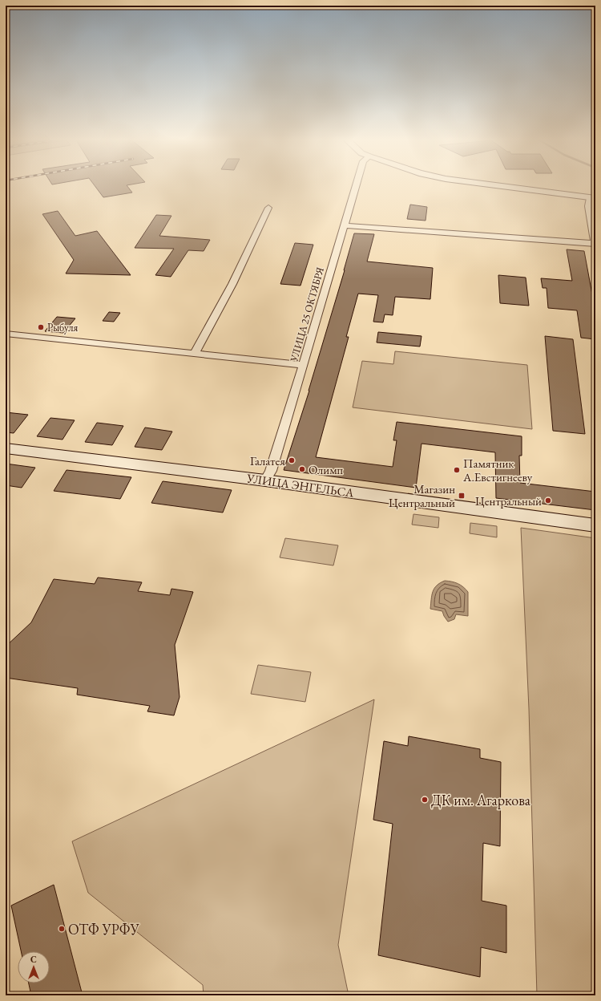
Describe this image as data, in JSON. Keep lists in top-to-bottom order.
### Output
{
  "streets": {
    "main road": ["УЛИЦА ЭНГЕЛЬСА"],
    "street": ["УЛИЦА 25 ОКТЯБРЯ"]
  },
  "crossings": [
    ["УЛИЦА 25 ОКТЯБРЯ", "УЛИЦА ЭНГЕЛЬСА"]
  ],
  "places": {
    "other": [
      "Рыбуля",
      "Галатея",
      "Олимп",
      "Памятник А.Евстигнееву",
      "Центральный",
      "ДК им. Агаркова",
      "ОТФ УРФУ"
    ],
    "transit": ["Магазин Центральный"]
  },
  "north": "top"
}
